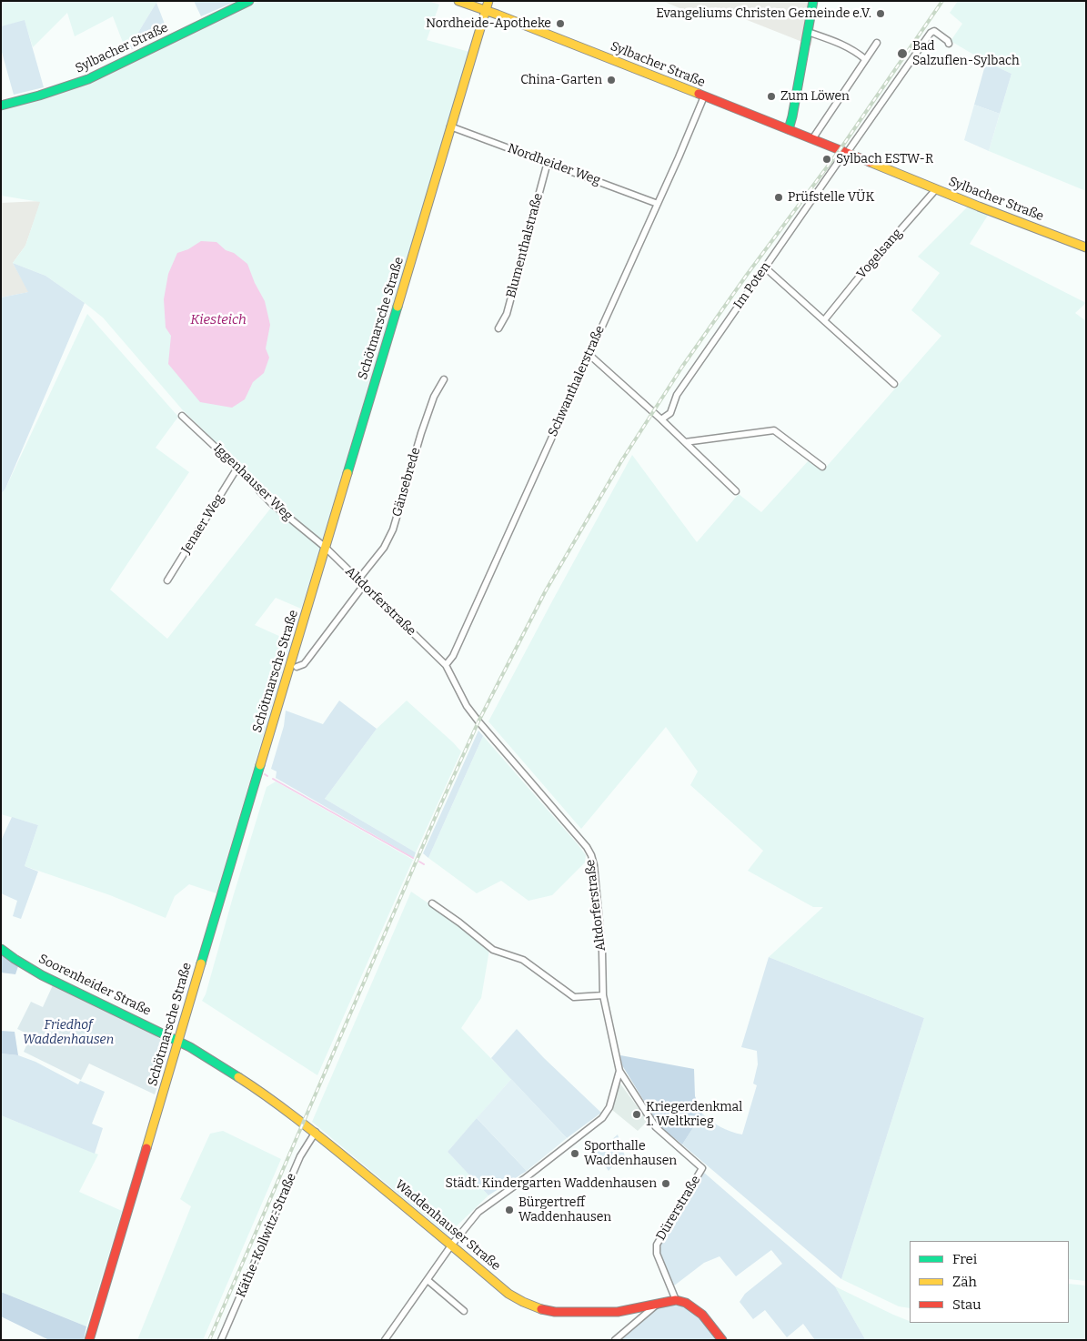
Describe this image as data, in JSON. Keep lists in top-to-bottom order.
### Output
{
  "streets": {
    "main road": [
      "Sylbacher Straße",
      "Schötmarsche Straße",
      "Soorenheider Straße",
      "Waddenhauser Straße"
    ],
    "street": [
      "Nordheider Weg",
      "Blumenthalstraße",
      "Vogelsang",
      "Im Poten",
      "Schwanthalerstraße",
      "Iggenhauser Weg",
      "Gänsebrede",
      "Jenaer Weg",
      "Altdorferstraße",
      "Dürerstraße",
      "Käthe-Kollwitz-Straße"
    ]
  },
  "crossings": [
    ["Sylbacher Straße", "Vogelsang"],
    ["Sylbacher Straße", "Im Poten"],
    ["Sylbacher Straße", "Schötmarsche Straße"],
    ["Sylbacher Straße", "Schwanthalerstraße"],
    ["Nordheider Weg", "Blumenthalstraße"],
    ["Nordheider Weg", "Schötmarsche Straße"],
    ["Nordheider Weg", "Schwanthalerstraße"],
    ["Schötmarsche Straße", "Iggenhauser Weg"],
    ["Schötmarsche Straße", "Altdorferstraße"],
    ["Schötmarsche Straße", "Soorenheider Straße"],
    ["Schötmarsche Straße", "Waddenhauser Straße"],
    ["Schwanthalerstraße", "Altdorferstraße"],
    ["Iggenhauser Weg", "Jenaer Weg"],
    ["Iggenhauser Weg", "Altdorferstraße"],
    ["Gänsebrede", "Altdorferstraße"],
    ["Altdorferstraße", "Dürerstraße"],
    ["Altdorferstraße", "Waddenhauser Straße"],
    ["Soorenheider Straße", "Waddenhauser Straße"],
    ["Dürerstraße", "Waddenhauser Straße"],
    ["Waddenhauser Straße", "Käthe-Kollwitz-Straße"]
  ],
  "water": ["Kiesteich"],
  "parks": ["Friedhof Waddenhausen"],
  "places": [
    "Evangeliums Christen Gemeinde e.V.",
    "Nordheide-Apotheke",
    "Bad Salzuflen-Sylbach",
    "China-Garten",
    "Zum Löwen",
    "Sylbach ESTW-R",
    "Prüfstelle VÜK",
    "Kriegerdenkmal 1. Weltkrieg",
    "Sporthalle Waddenhausen",
    "Städt. Kindergarten Waddenhausen",
    "Bürgertreff Waddenhausen"
  ],
  "legend": ["Frei", "Zäh", "Stau"]
}
